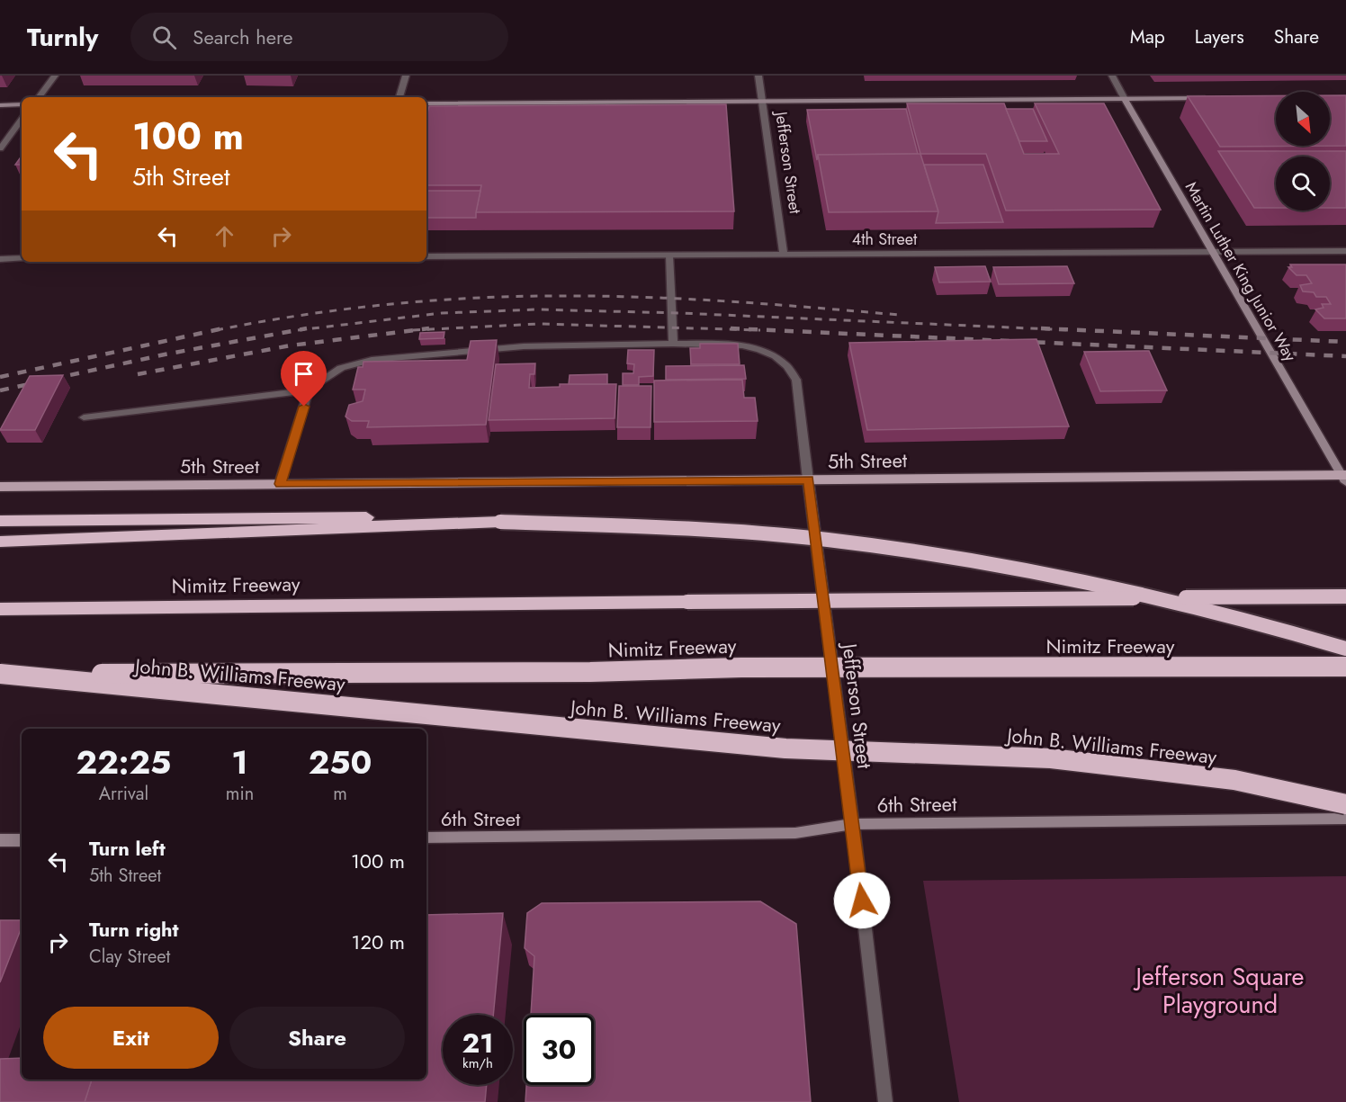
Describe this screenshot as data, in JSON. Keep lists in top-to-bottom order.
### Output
{
  "streets": {
    "highway": ["Nimitz Freeway", "John B. Williams Freeway"],
    "main road": ["5th Street"],
    "street": [
      "Jefferson Street",
      "4th Street",
      "Martin Luther King Junior Way",
      "6th Street"
    ]
  },
  "crossings": [
    ["Jefferson Street", "4th Street"],
    ["Jefferson Street", "5th Street"],
    ["Jefferson Street", "6th Street"],
    ["4th Street", "Martin Luther King Junior Way"],
    ["Martin Luther King Junior Way", "5th Street"],
    ["Nimitz Freeway", "John B. Williams Freeway"]
  ],
  "parks": ["Jefferson Square Playground"],
  "north": "bottom right",
  "page": {
    "header": "Turnly",
    "search": "Search here",
    "nav": ["Map", "Layers", "Share"],
    "turn": ["100 m", "5th Street"],
    "eta": [
      "22:25",
      "Arrival",
      "1",
      "min",
      "250",
      "m"
    ],
    "list": [
      {
        "name": "Turn left",
        "note": "5th Street",
        "value": "100 m"
      },
      {
        "name": "Turn right",
        "note": "Clay Street",
        "value": "120 m"
      }
    ],
    "buttons": ["Exit", "Share"],
    "speed": "21 km/h",
    "limit": "30"
  }
}
